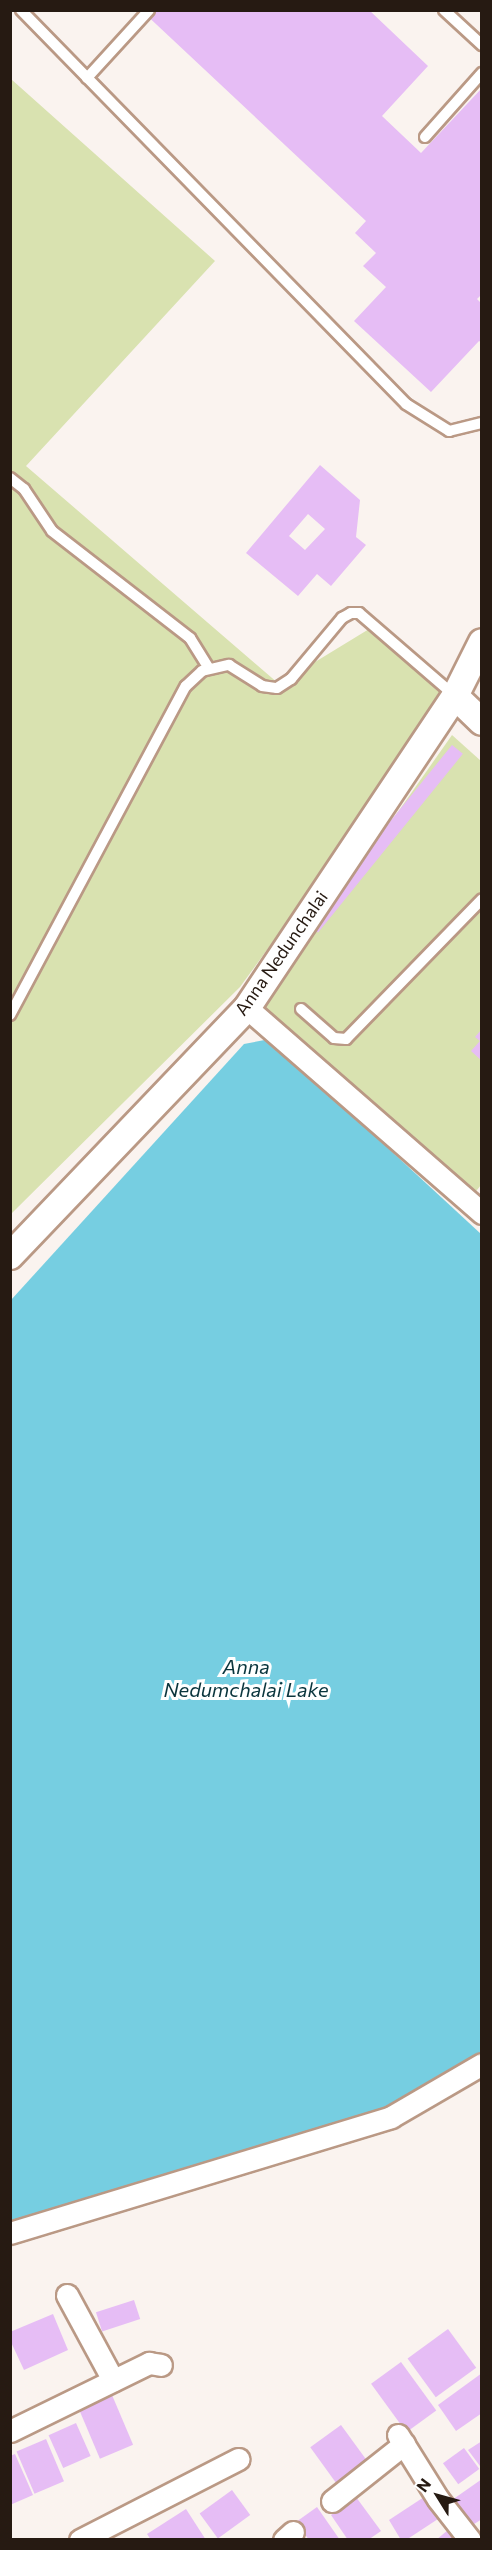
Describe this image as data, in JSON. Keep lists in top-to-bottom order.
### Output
{
  "streets": {
    "street": ["Anna Nedunchalai"]
  },
  "water": ["Anna Nedumchalai Lake"],
  "north": "top left"
}
